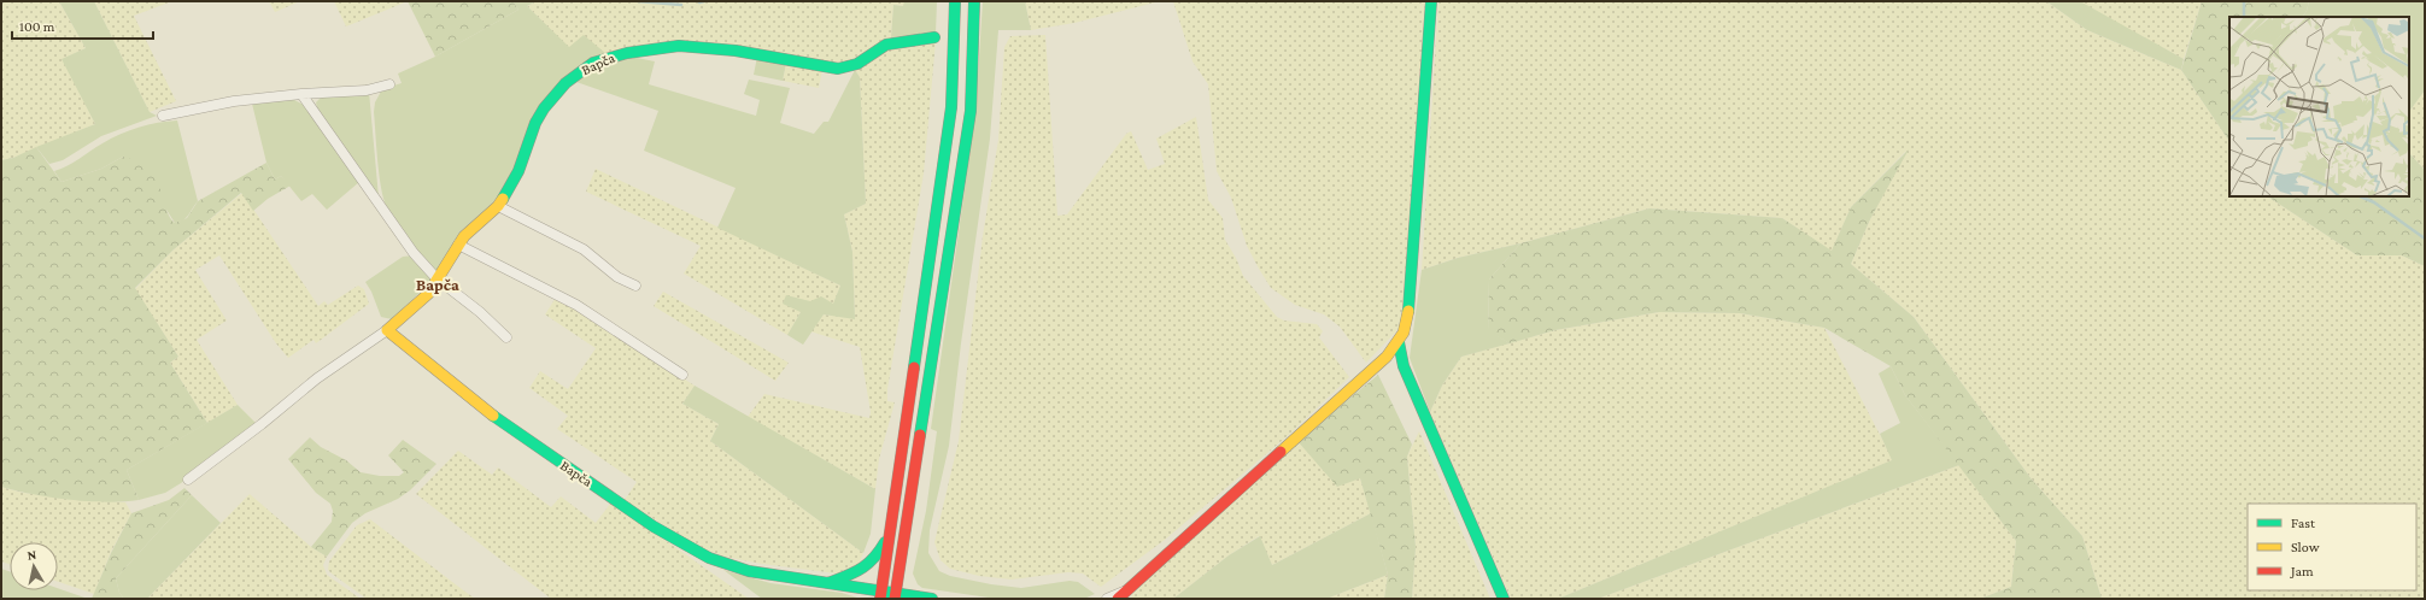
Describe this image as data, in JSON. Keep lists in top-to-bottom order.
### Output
{
  "streets": {
    "main road": ["Bapča"]
  },
  "districts": ["Bapča"],
  "legend": ["Fast", "Slow", "Jam"],
  "scale_bar": "100 m",
  "north": "top"
}
